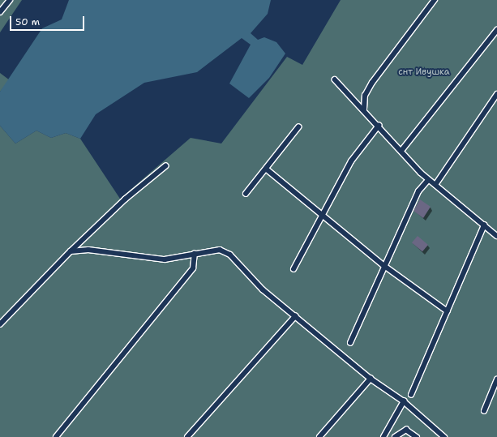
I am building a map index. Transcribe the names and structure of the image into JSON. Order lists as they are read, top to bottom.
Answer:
{
  "parks": ["снт Ивушка"],
  "scale_bar": "50 m"
}
